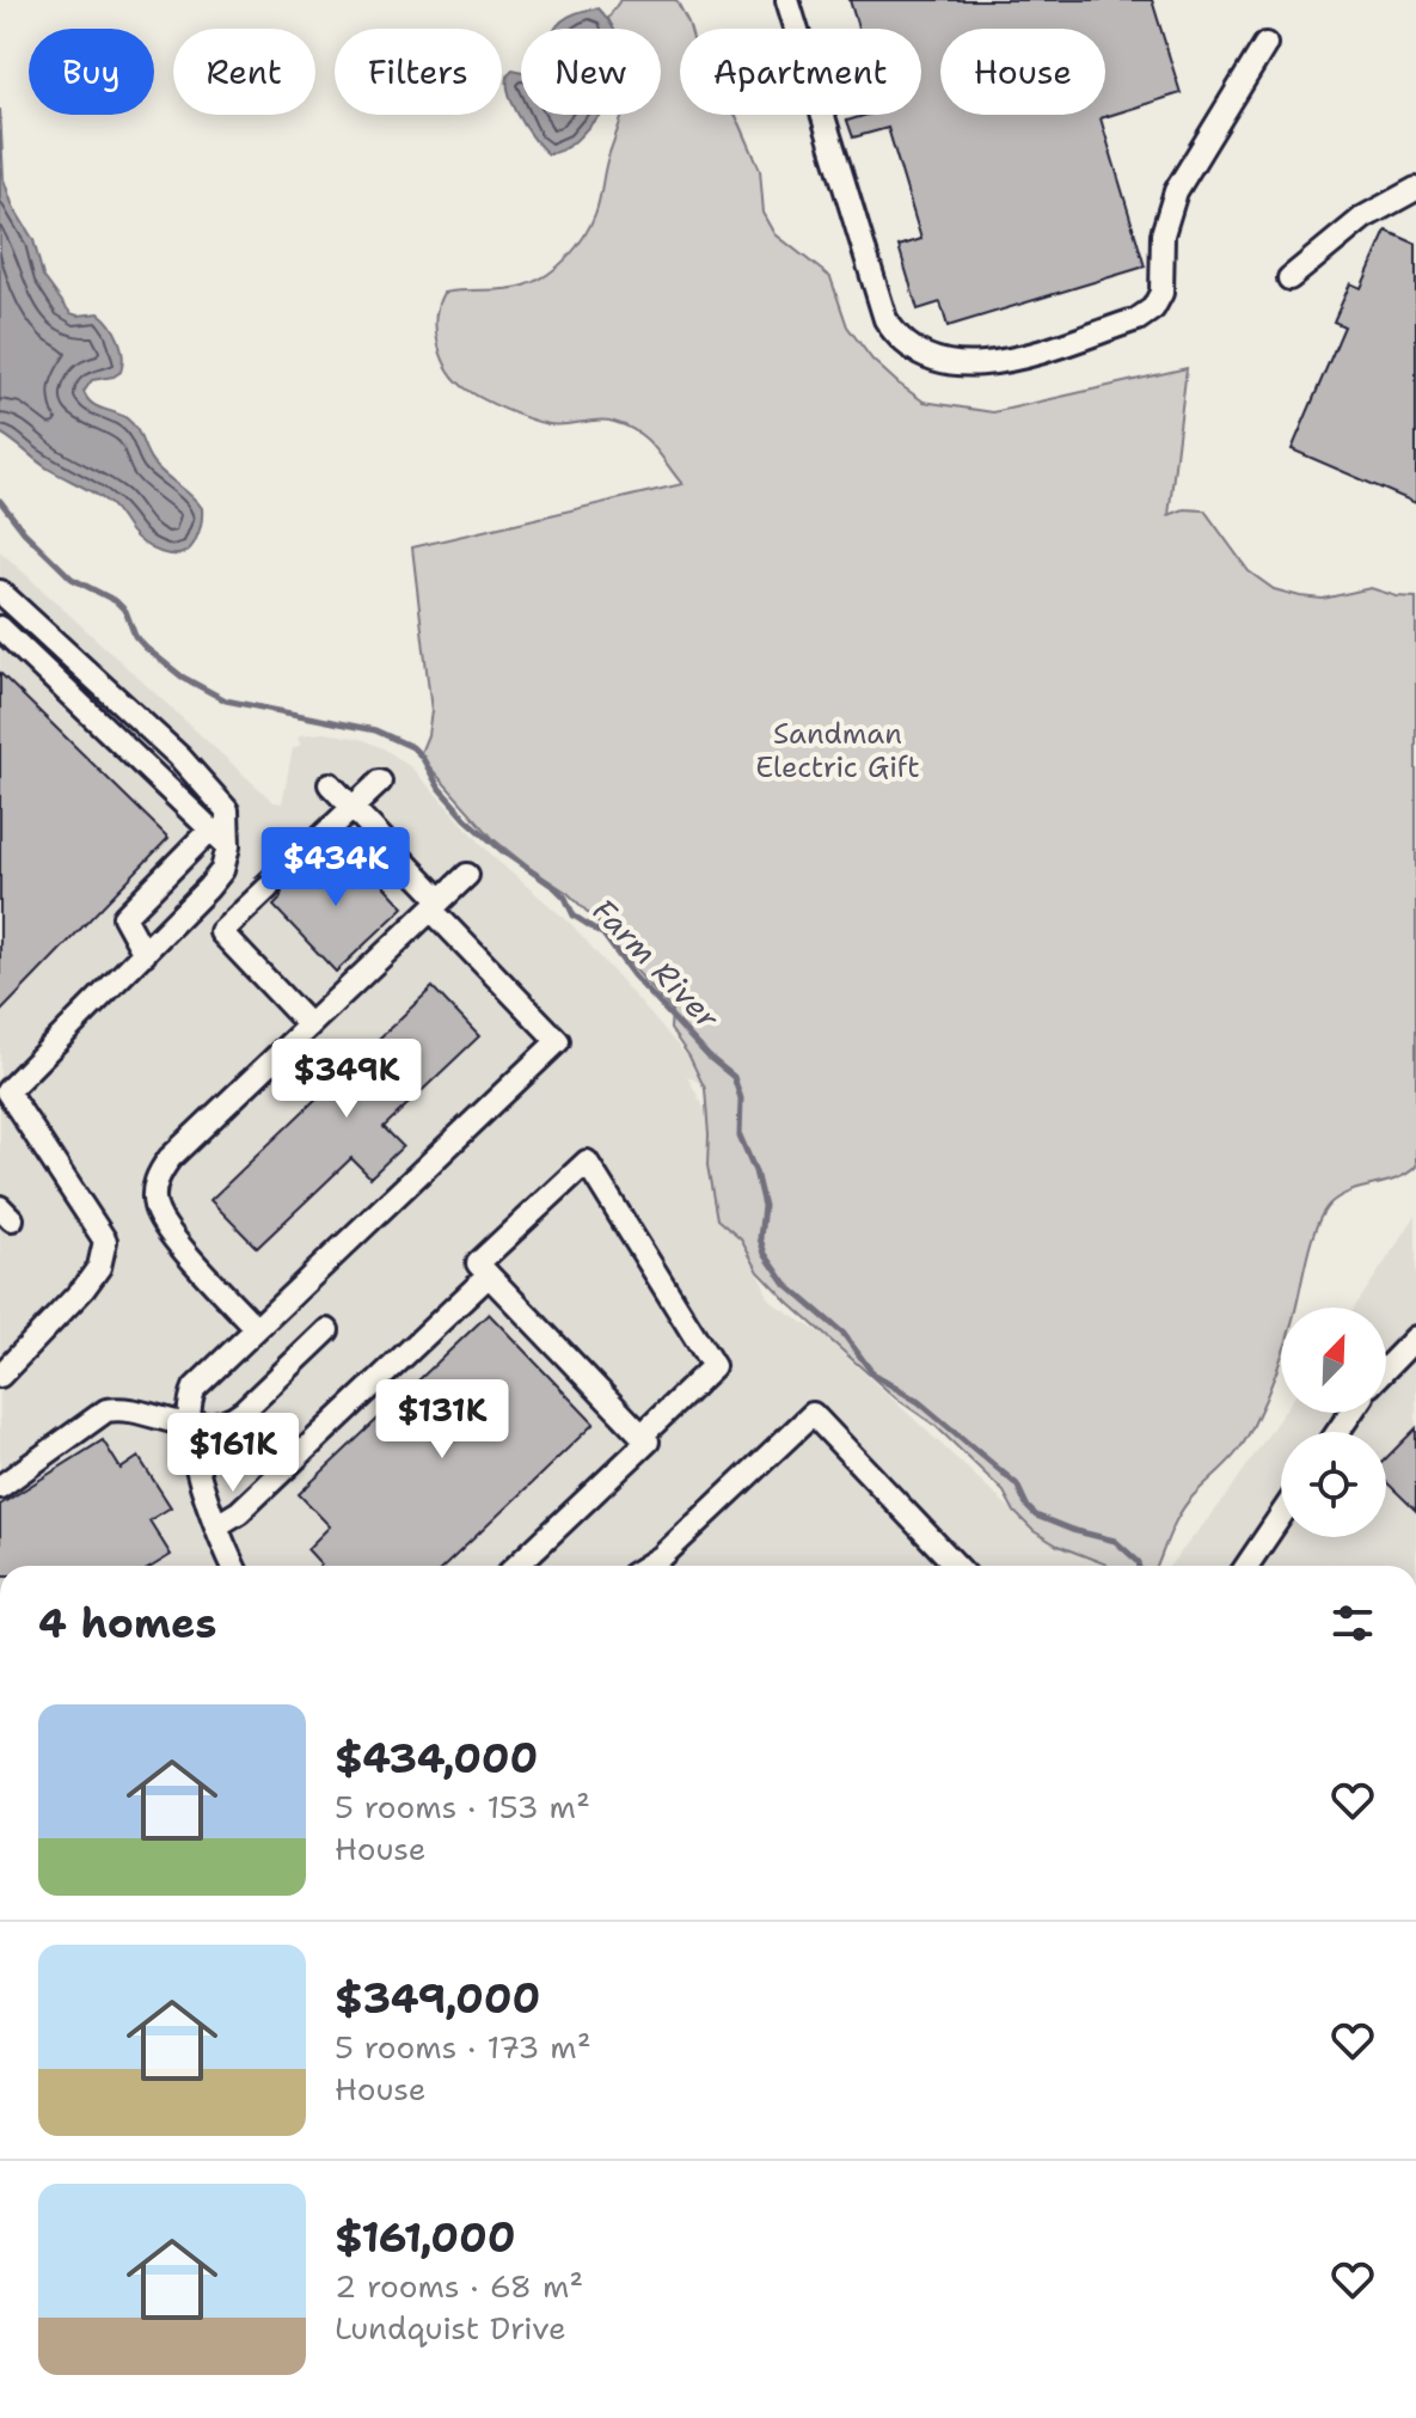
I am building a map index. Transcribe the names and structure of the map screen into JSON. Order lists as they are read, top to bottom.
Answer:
{
  "water": ["Farm River"],
  "parks": ["Sandman Electric Gift"],
  "north": "top right",
  "page": {
    "chip": [
      "Buy",
      "Rent",
      "Filters",
      "New",
      "Apartment",
      "House"
    ],
    "price": [
      "$434K",
      "$349K",
      "$131K",
      "$161K"
    ],
    "heading": "4 homes",
    "list": [
      {
        "name": "$434,000",
        "note": "5 rooms · 153 m² · House"
      },
      {
        "name": "$349,000",
        "note": "5 rooms · 173 m² · House"
      },
      {
        "name": "$161,000",
        "note": "2 rooms · 68 m² · Lundquist Drive"
      }
    ]
  }
}
